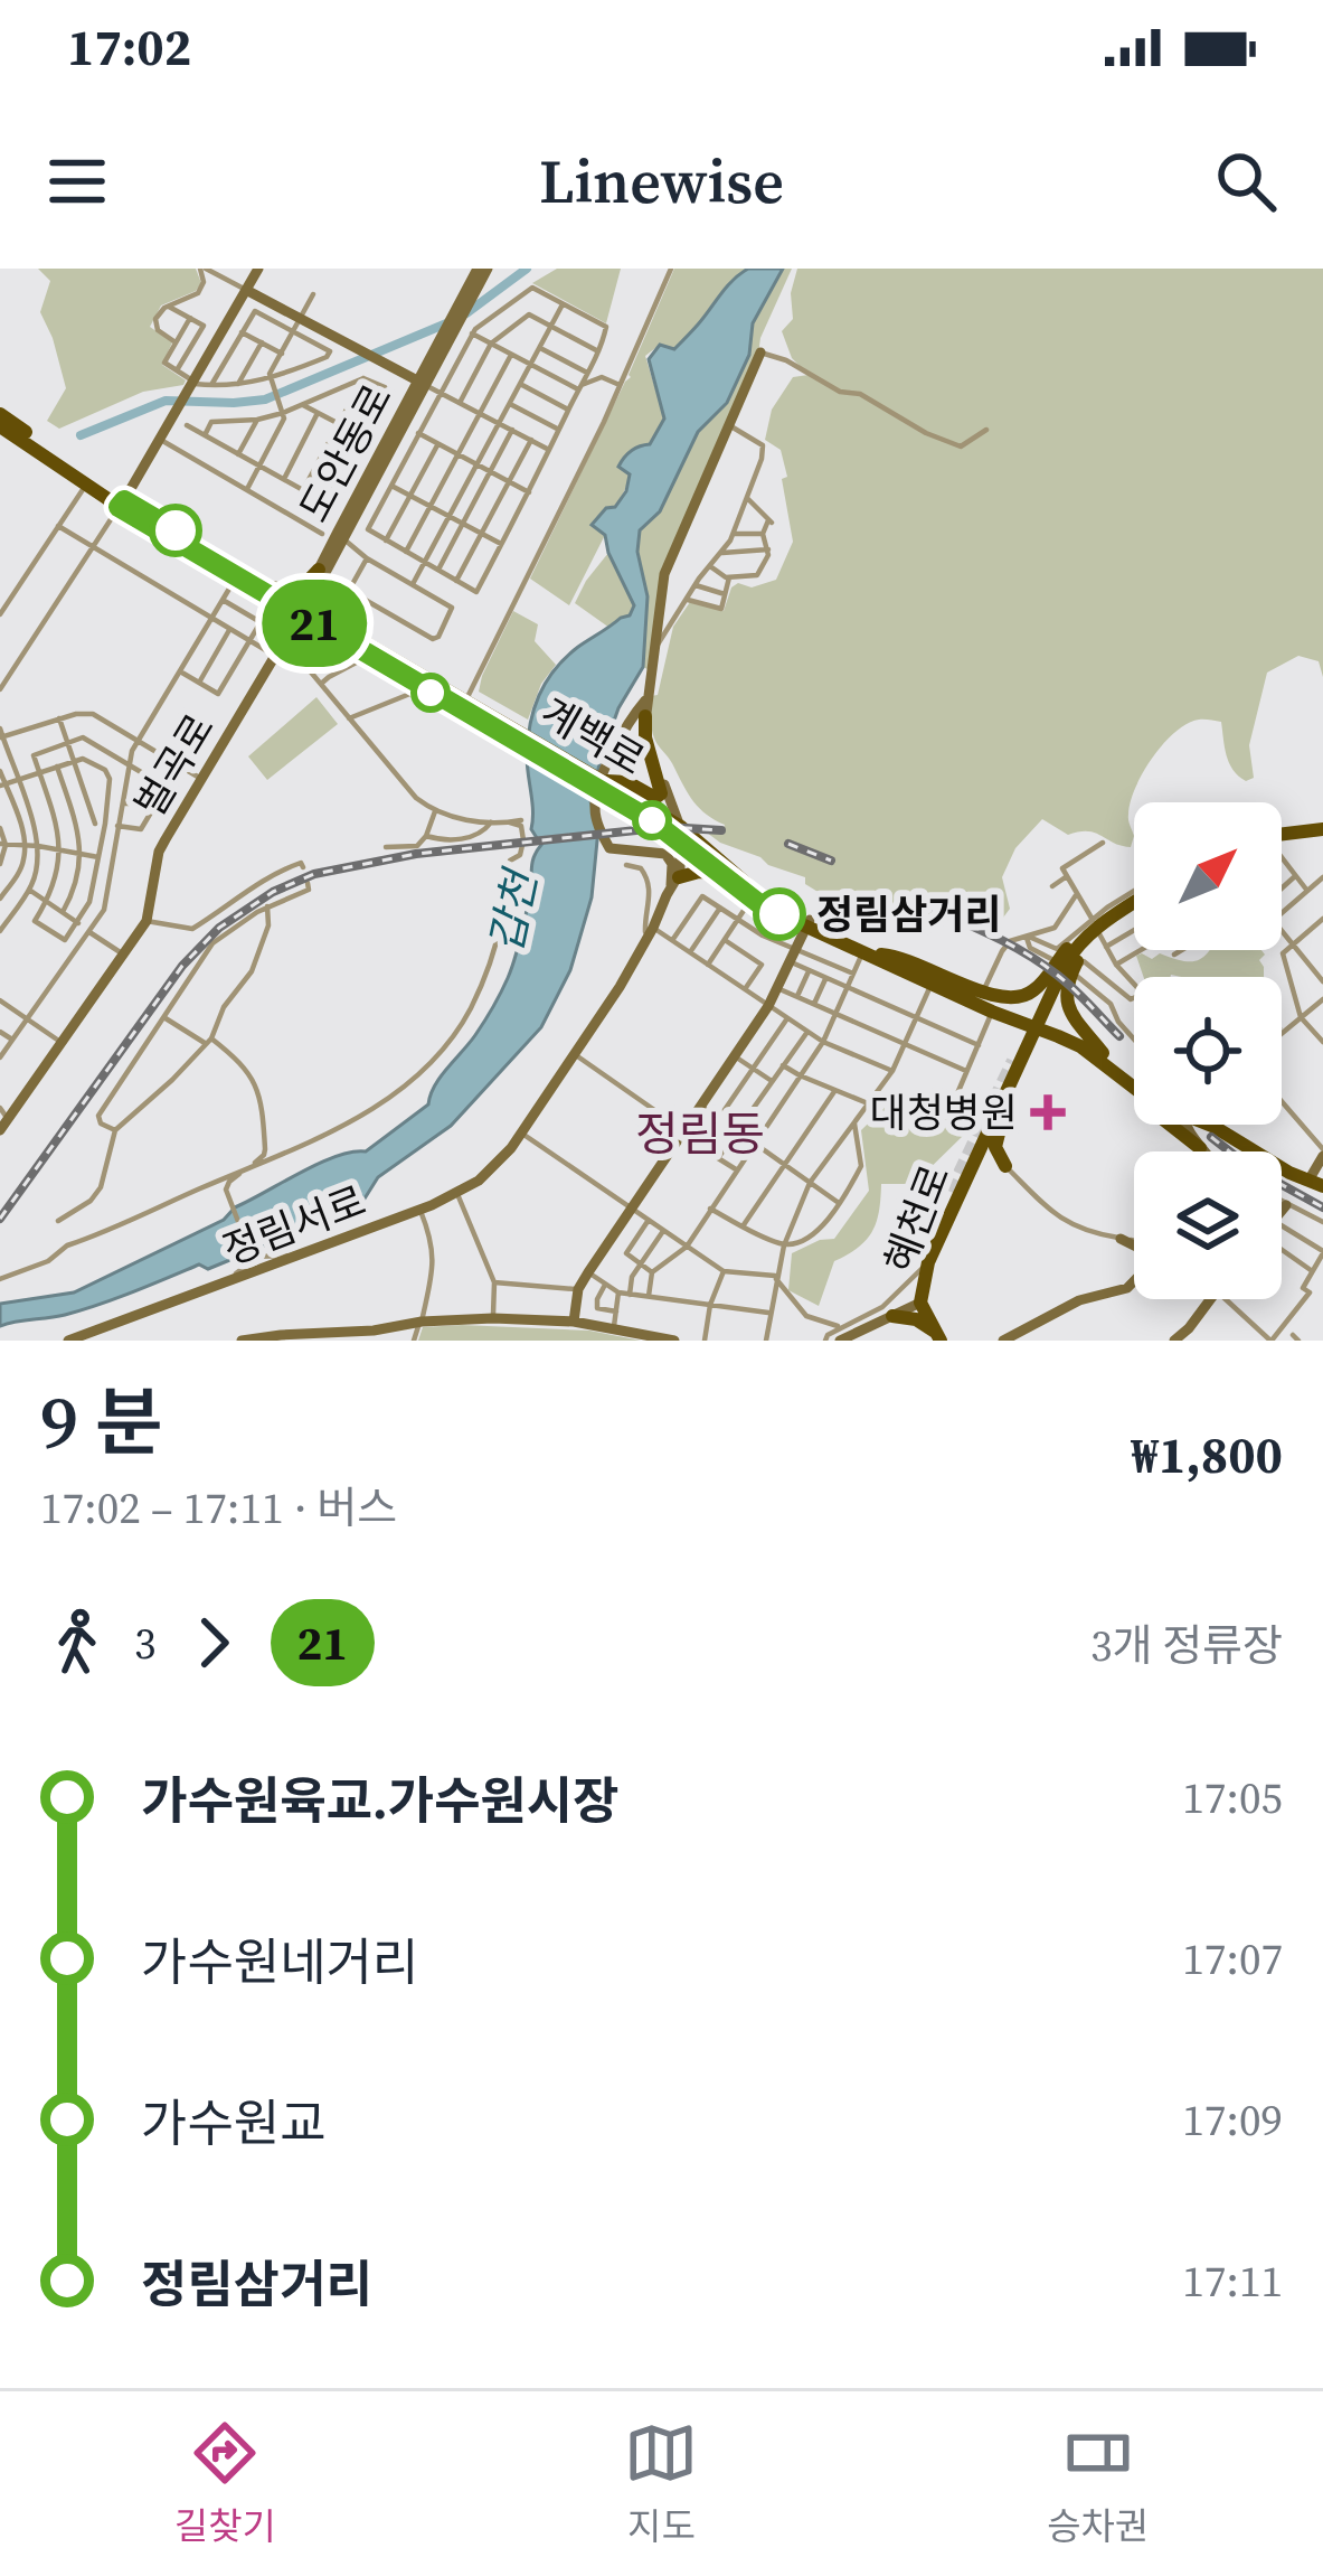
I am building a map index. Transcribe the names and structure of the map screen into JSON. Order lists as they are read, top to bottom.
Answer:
{
  "streets": {
    "main road": ["계백로", "혜천로"],
    "street": ["도안동로", "벌곡로", "정림서로"]
  },
  "crossings": [
    ["도안동로", "계백로"],
    ["도안동로", "벌곡로"],
    ["계백로", "벌곡로"]
  ],
  "districts": ["정림동"],
  "water": ["갑천"],
  "places": {
    "other": ["정림삼거리"],
    "health": ["대청병원"]
  },
  "lines": ["bus line 21"],
  "north": "top right",
  "page": {
    "status": "17:02",
    "header": "Linewise",
    "on_map": "21",
    "heading": ["9 분", "17:02 – 17:11 · 버스", "₩1,800"],
    "legs": ["3", "21", "3개 정류장"],
    "list": [
      {
        "name": "가수원육교.가수원시장",
        "value": "17:05"
      },
      {
        "name": "가수원네거리",
        "value": "17:07"
      },
      {
        "name": "가수원교",
        "value": "17:09"
      },
      {
        "name": "정림삼거리",
        "value": "17:11"
      }
    ],
    "tabs": ["길찾기", "지도", "승차권"]
  }
}
